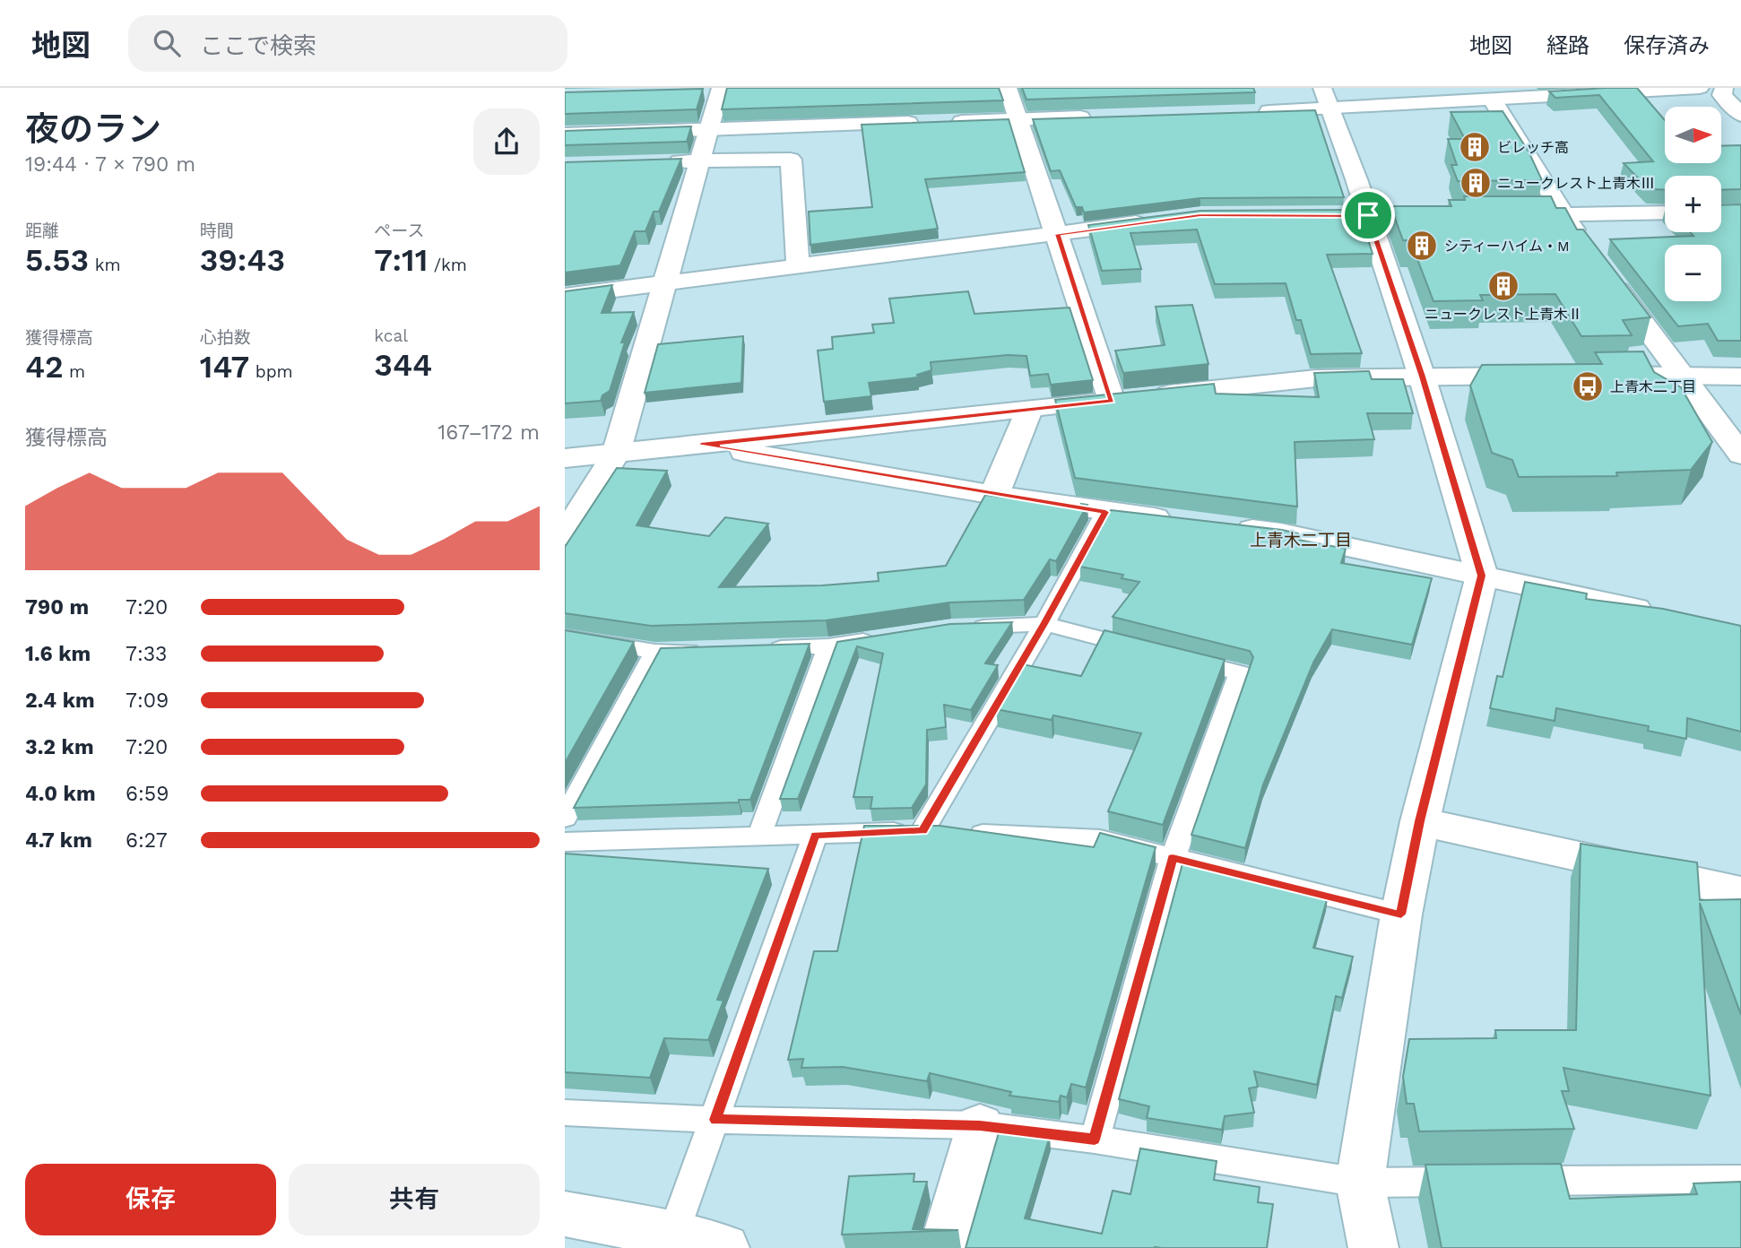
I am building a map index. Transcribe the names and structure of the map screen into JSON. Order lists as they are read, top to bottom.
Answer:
{
  "districts": ["上青木二丁目"],
  "places": {
    "building": [
      "ビレッチ高",
      "ニュークレスト上青木Ⅲ",
      "シティーハイム・M",
      "ニュークレスト上青木Ⅱ"
    ],
    "bus stop": ["上青木二丁目"]
  },
  "north": "right",
  "page": {
    "header": "地図",
    "search": "ここで検索",
    "nav": ["地図", "経路", "保存済み"],
    "heading": ["夜のラン", "19:44 · 7 × 790 m"],
    "map_buttons": ["+", "−"],
    "stats": [
      ["距離", "5.53 km"],
      ["時間", "39:43"],
      ["ペース", "7:11 /km"],
      ["獲得標高", "42 m"],
      ["心拍数", "147 bpm"],
      ["kcal", "344"]
    ],
    "chart": ["獲得標高", "167–172 m"],
    "list": [
      {
        "name": "790 m",
        "note": "7:20"
      },
      {
        "name": "1.6 km",
        "note": "7:33"
      },
      {
        "name": "2.4 km",
        "note": "7:09"
      },
      {
        "name": "3.2 km",
        "note": "7:20"
      },
      {
        "name": "4.0 km",
        "note": "6:59"
      },
      {
        "name": "4.7 km",
        "note": "6:27"
      }
    ],
    "buttons": ["保存", "共有"]
  }
}
